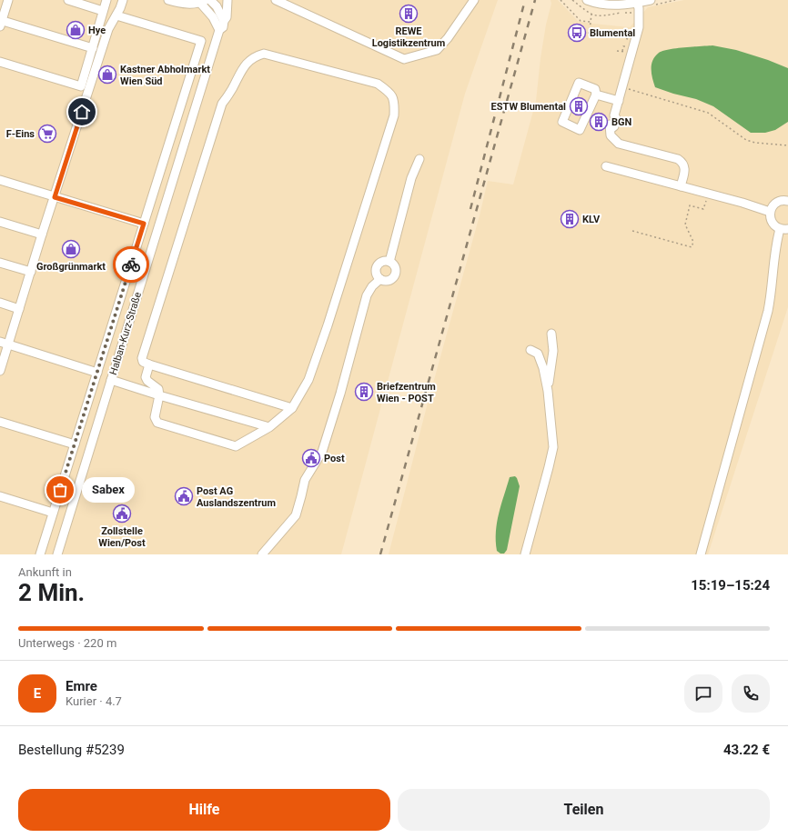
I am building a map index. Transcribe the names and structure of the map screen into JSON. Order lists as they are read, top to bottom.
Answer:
{
  "streets": {
    "street": ["Halban-Kurz-Straße"]
  },
  "places": {
    "building": [
      "REWE Logistikzentrum",
      "ESTW Blumental",
      "BGN",
      "KLV",
      "Briefzentrum Wien - POST"
    ],
    "shop": ["Hye", "Kastner Abholmarkt Wien Süd", "Großgrünmarkt"],
    "bus stop": ["Blumental"],
    "supermarket": ["F-Eins"],
    "public building": ["Post", "Post AG Auslandszentrum", "Zollstelle Wien/Post"],
    "other": ["Sabex"]
  },
  "page": {
    "bubble": "Sabex",
    "heading": ["2 Min.", "Ankunft in", "15:19–15:24"],
    "panel": [
      "Emre",
      "Kurier · 4.7",
      "Bestellung #5239",
      "43.22 €"
    ],
    "bar": "Unterwegs · 220 m",
    "round": "E",
    "buttons": ["Hilfe", "Teilen"]
  }
}
